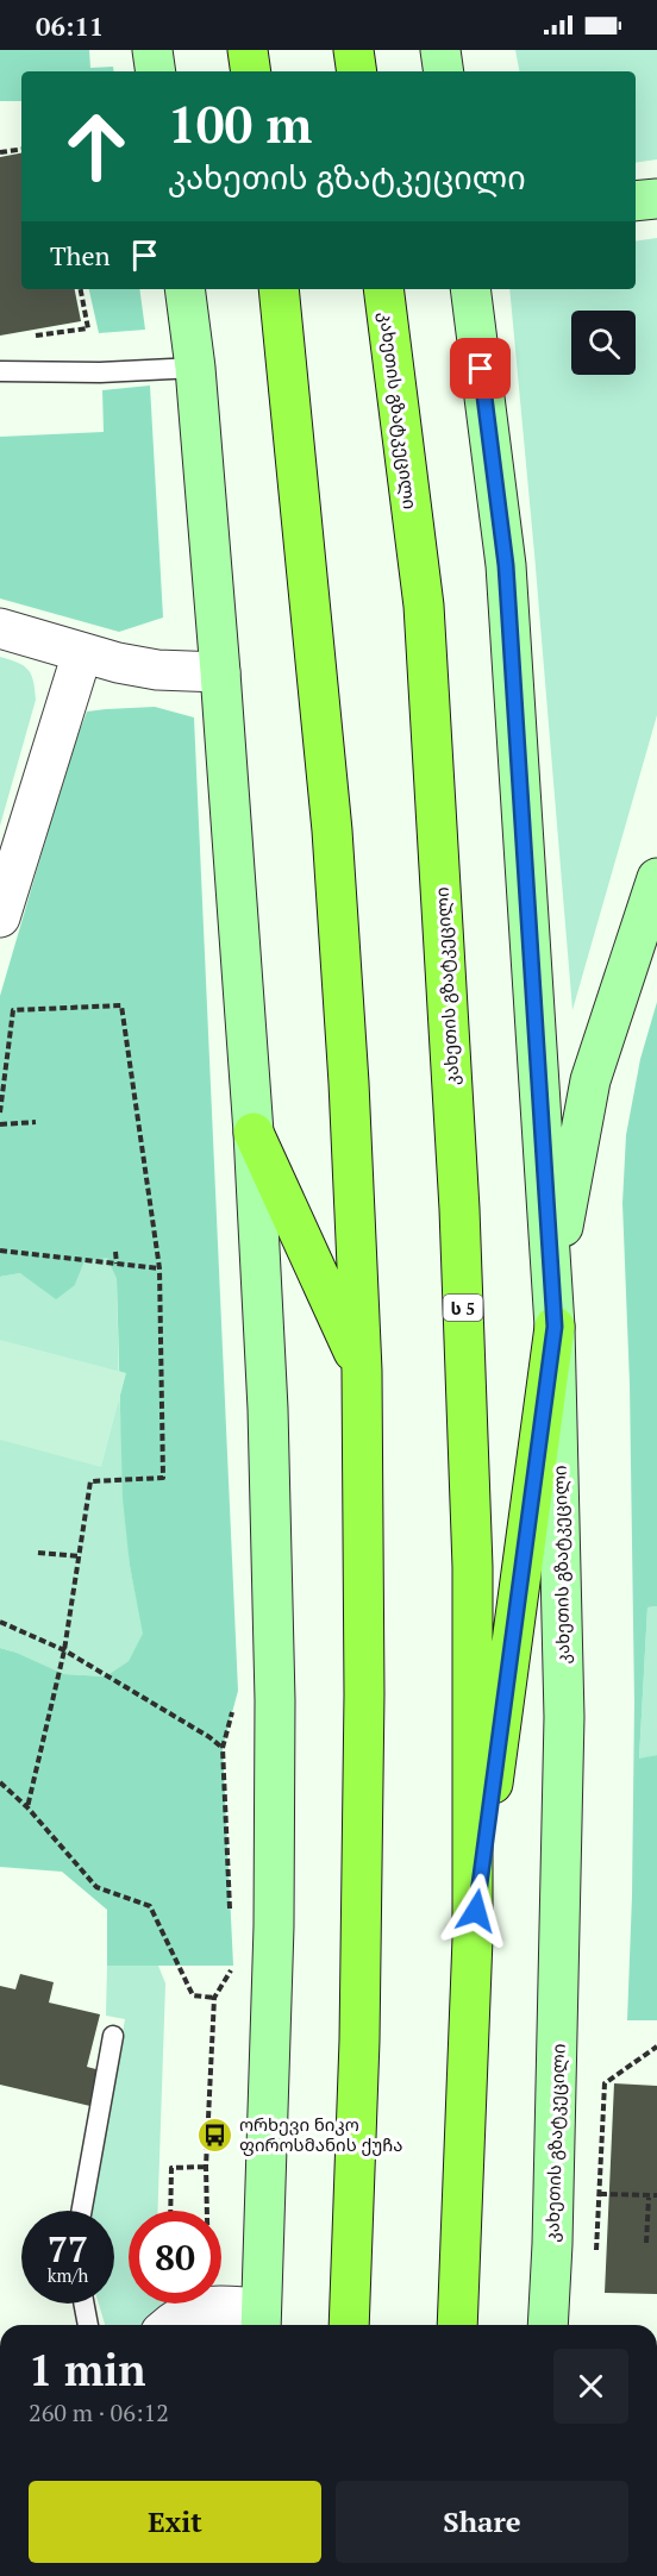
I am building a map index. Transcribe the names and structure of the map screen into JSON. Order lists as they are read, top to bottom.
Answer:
{
  "streets": {
    "highway": ["კახეთის გზატკეცილი", "ს 5"]
  },
  "places": {
    "bus stop": ["ორხევი ნიკო ფიროსმანის ქუჩა"]
  },
  "page": {
    "status": "06:11",
    "turn": ["100 m", "კახეთის გზატკეცილი"],
    "then": "Then",
    "speed": "77 km/h",
    "limit": "80",
    "heading": ["1 min", "260 m · 06:12"],
    "buttons": ["Exit", "Share"]
  }
}
